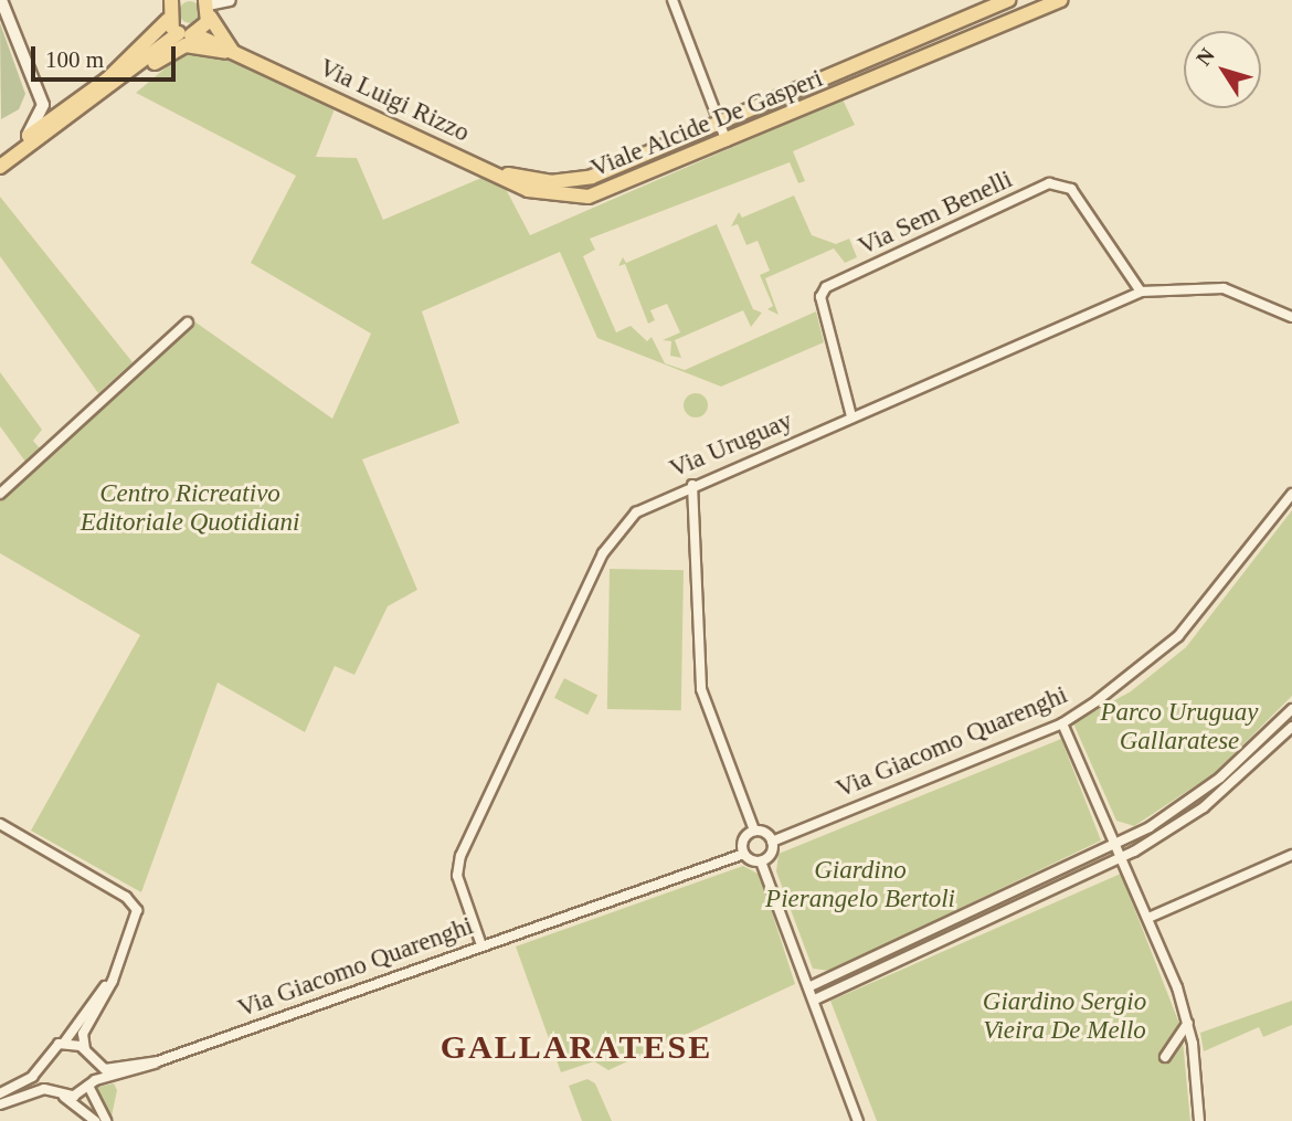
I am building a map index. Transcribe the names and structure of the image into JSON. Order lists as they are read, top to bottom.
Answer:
{
  "streets": {
    "main road": ["Via Luigi Rizzo", "Viale Alcide De Gasperi"],
    "street": ["Via Sem Benelli", "Via Uruguay", "Via Giacomo Quarenghi"]
  },
  "crossings": [
    ["Via Luigi Rizzo", "Viale Alcide De Gasperi"],
    ["Via Sem Benelli", "Via Uruguay"],
    ["Via Uruguay", "Via Giacomo Quarenghi"]
  ],
  "districts": ["GALLARATESE"],
  "parks": [
    "Centro Ricreativo Editoriale Quotidiani",
    "Parco Uruguay Gallaratese",
    "Giardino Pierangelo Bertoli",
    "Giardino Sergio Vieira De Mello"
  ],
  "scale_bar": "100 m",
  "north": "top left"
}
